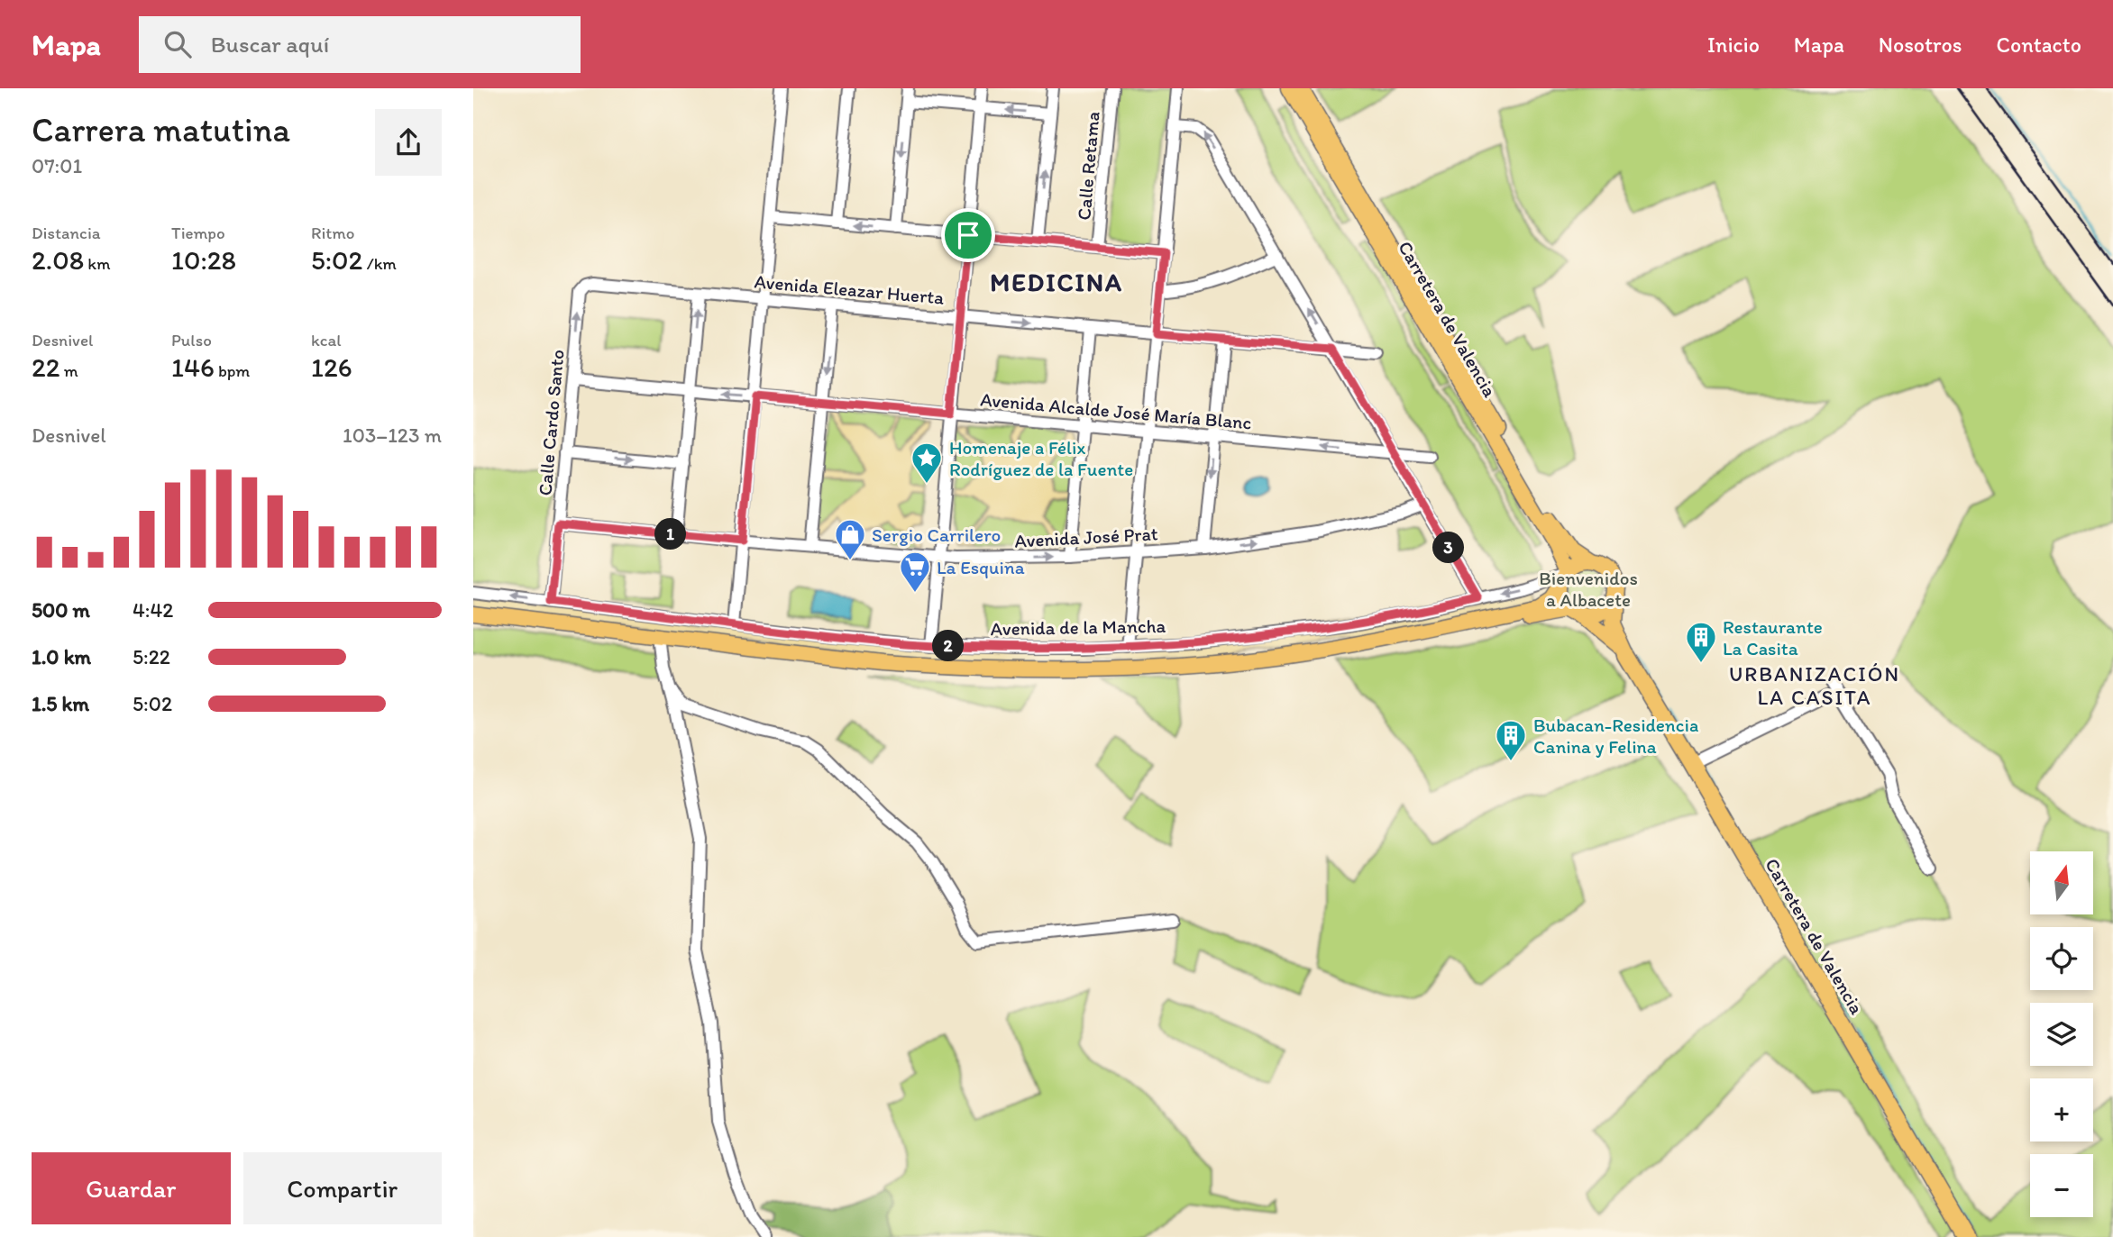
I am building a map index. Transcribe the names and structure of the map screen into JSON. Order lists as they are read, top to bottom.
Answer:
{
  "streets": {
    "highway": ["Carretera de Valencia"],
    "street": [
      "Calle Retama",
      "Avenida Eleazar Huerta",
      "Avenida Alcalde José María Blanc",
      "Calle Cardo Santo",
      "Avenida José Prat",
      "Avenida de la Mancha"
    ]
  },
  "crossings": [
    ["Avenida Eleazar Huerta", "Calle Cardo Santo"],
    ["Carretera de Valencia", "Avenida de la Mancha"],
    ["Avenida Alcalde José María Blanc", "Calle Cardo Santo"],
    ["Calle Cardo Santo", "Avenida José Prat"],
    ["Calle Cardo Santo", "Avenida de la Mancha"]
  ],
  "one_way": ["Avenida José Prat"],
  "districts": ["MEDICINA", "URBANIZACIÓN LA CASITA"],
  "parks": ["Bienvenidos a Albacete"],
  "places": {
    "place": ["Homenaje a Félix Rodríguez de la Fuente"],
    "shop": ["Sergio Carrilero"],
    "supermarket": ["La Esquina"],
    "building": ["Restaurante La Casita", "Bubacan-Residencia Canina y Felina"]
  },
  "north": "top",
  "page": {
    "header": "Mapa",
    "search": "Buscar aquí",
    "nav": [
      "Inicio",
      "Mapa",
      "Nosotros",
      "Contacto"
    ],
    "heading": ["Carrera matutina", "07:01"],
    "stats": [
      ["Distancia", "2.08 km"],
      ["Tiempo", "10:28"],
      ["Ritmo", "5:02 /km"],
      ["Desnivel", "22 m"],
      ["Pulso", "146 bpm"],
      ["kcal", "126"]
    ],
    "chart": ["Desnivel", "103–123 m"],
    "pins": ["1", "3", "2"],
    "list": [
      {
        "name": "500 m",
        "note": "4:42"
      },
      {
        "name": "1.0 km",
        "note": "5:22"
      },
      {
        "name": "1.5 km",
        "note": "5:02"
      }
    ],
    "map_buttons": ["+", "−"],
    "buttons": ["Guardar", "Compartir"]
  }
}
